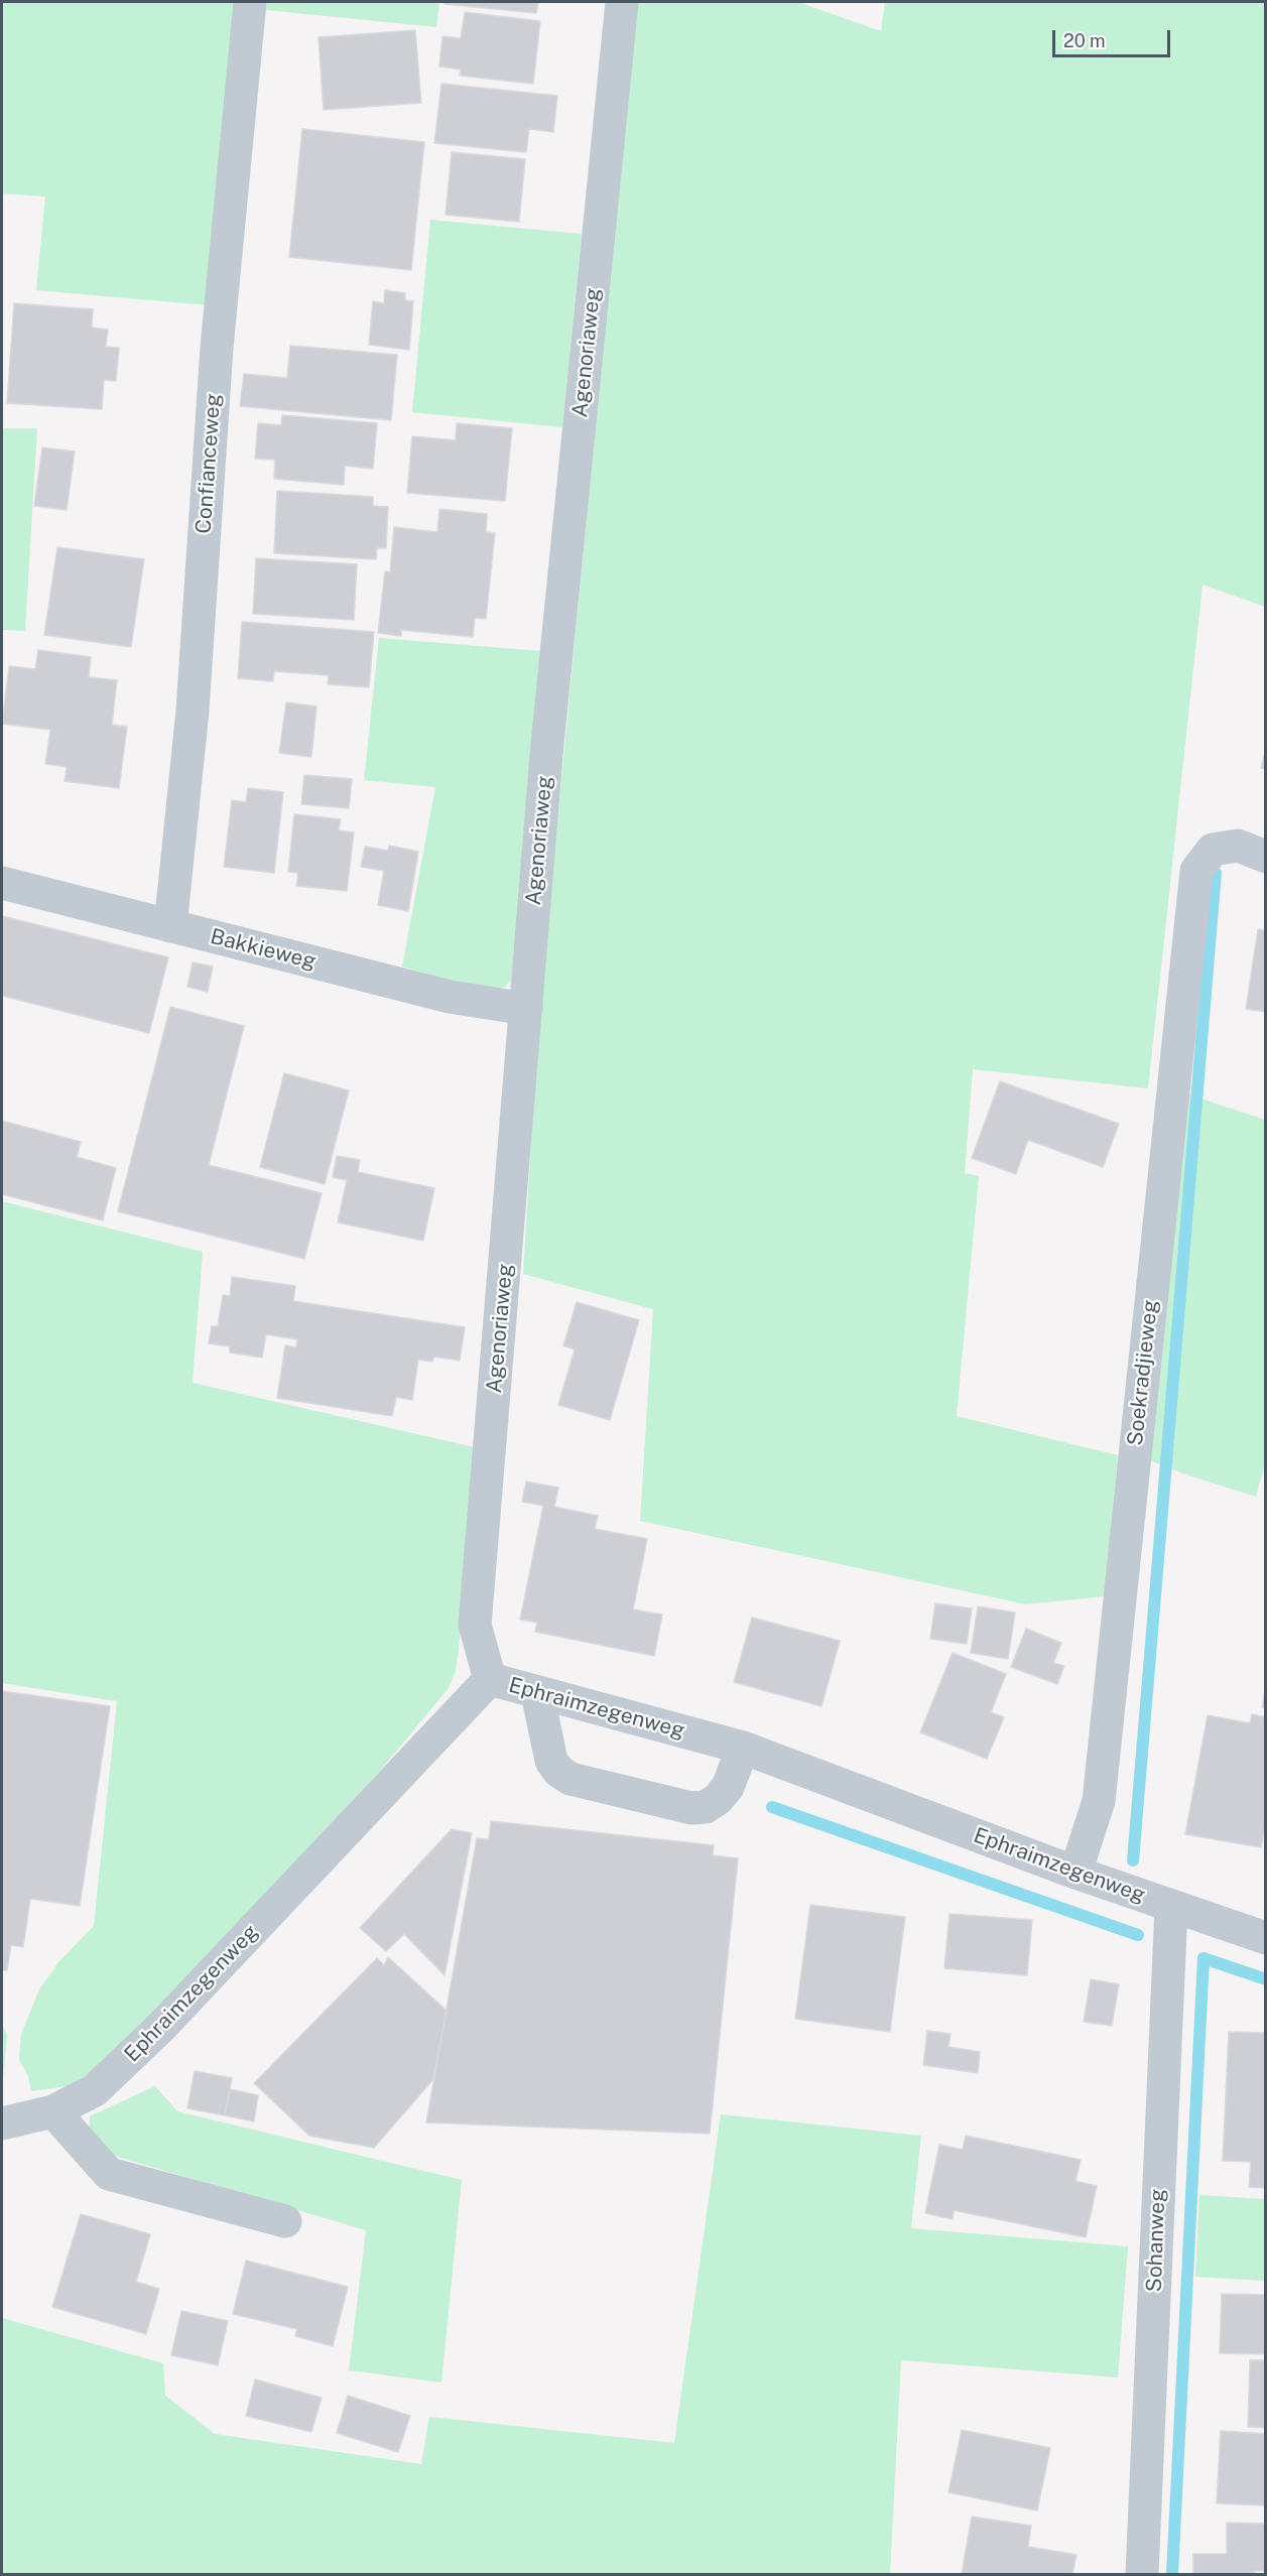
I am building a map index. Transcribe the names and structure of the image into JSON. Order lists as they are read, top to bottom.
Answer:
{
  "streets": {
    "street": [
      "Agenoriaweg",
      "Confianceweg",
      "Bakkieweg",
      "Soekradjieweg",
      "Ephraimzegenweg",
      "Sohanweg"
    ]
  },
  "crossings": [
    ["Agenoriaweg", "Bakkieweg"],
    ["Agenoriaweg", "Ephraimzegenweg"],
    ["Confianceweg", "Bakkieweg"],
    ["Soekradjieweg", "Ephraimzegenweg"],
    ["Ephraimzegenweg", "Sohanweg"]
  ],
  "scale_bar": "20 m"
}
